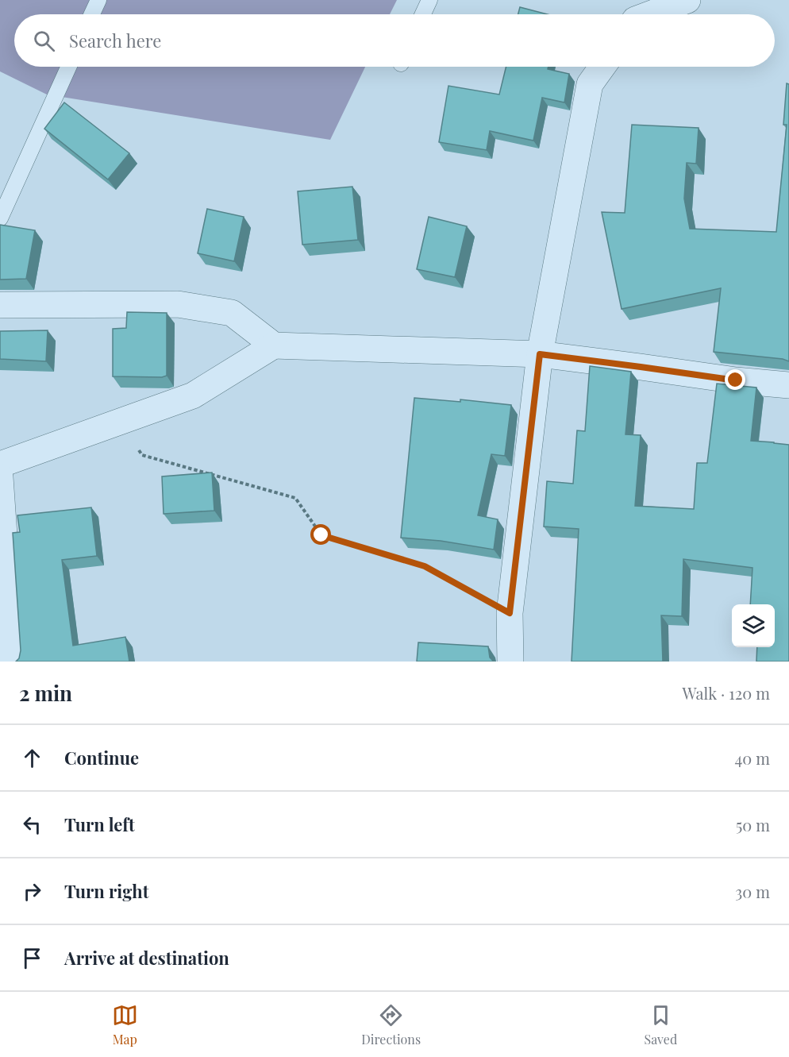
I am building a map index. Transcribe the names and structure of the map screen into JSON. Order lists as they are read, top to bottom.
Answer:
{
  "page": {
    "search": "Search here",
    "heading": ["2 min", "Walk · 120 m"],
    "list": [
      ["Continue", "40 m"],
      ["Turn left", "50 m"],
      ["Turn right", "30 m"],
      "Arrive at destination"
    ],
    "nav": ["Map", "Directions", "Saved"]
  }
}
